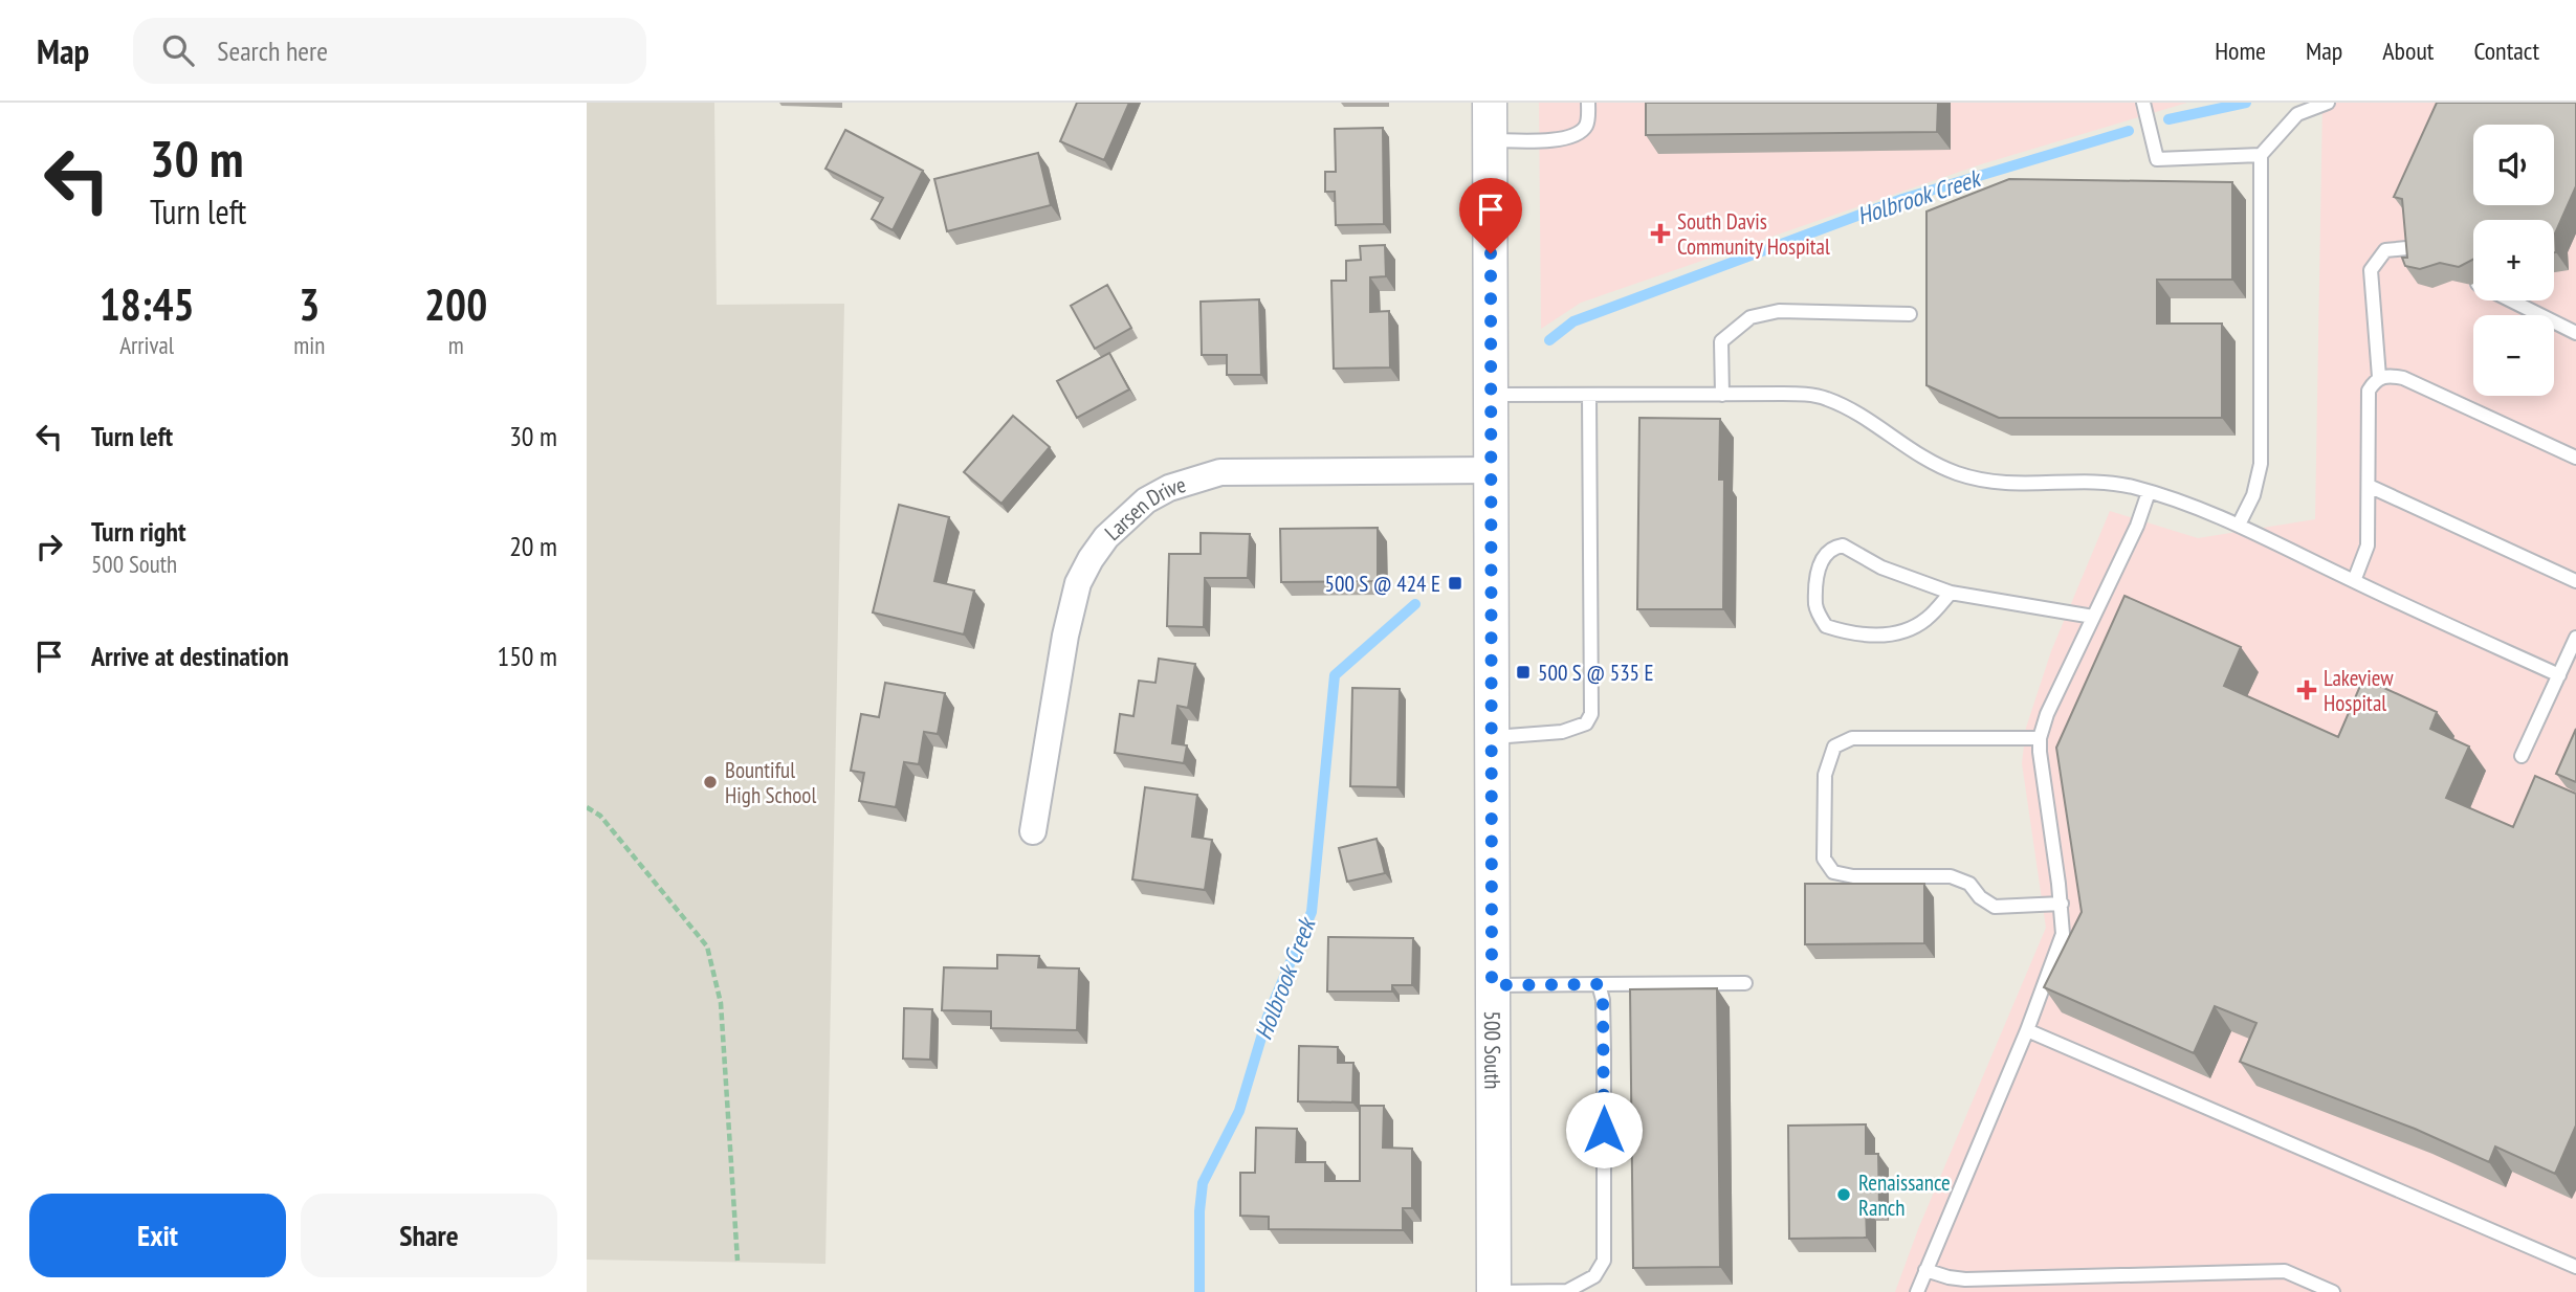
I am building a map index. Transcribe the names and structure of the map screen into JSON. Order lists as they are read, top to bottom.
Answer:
{
  "streets": {
    "street": ["Larsen Drive", "500 South"]
  },
  "crossings": [
    ["Larsen Drive", "500 South"]
  ],
  "water": ["Holbrook Creek"],
  "places": {
    "health": ["South Davis Community Hospital", "Lakeview Hospital"],
    "transit": ["500 S @ 424 E", "500 S @ 535 E"],
    "other": ["Bountiful High School", "Renaissance Ranch"]
  },
  "page": {
    "header": "Map",
    "search": "Search here",
    "nav": [
      "Home",
      "Map",
      "About",
      "Contact"
    ],
    "turn": ["30 m", "Turn left"],
    "map_buttons": ["+", "−"],
    "eta": [
      "18:45",
      "Arrival",
      "3",
      "min",
      "200",
      "m"
    ],
    "list": [
      {
        "name": "Turn left",
        "value": "30 m"
      },
      {
        "name": "Turn right",
        "note": "500 South",
        "value": "20 m"
      },
      {
        "name": "Arrive at destination",
        "value": "150 m"
      }
    ],
    "buttons": ["Exit", "Share"]
  }
}
